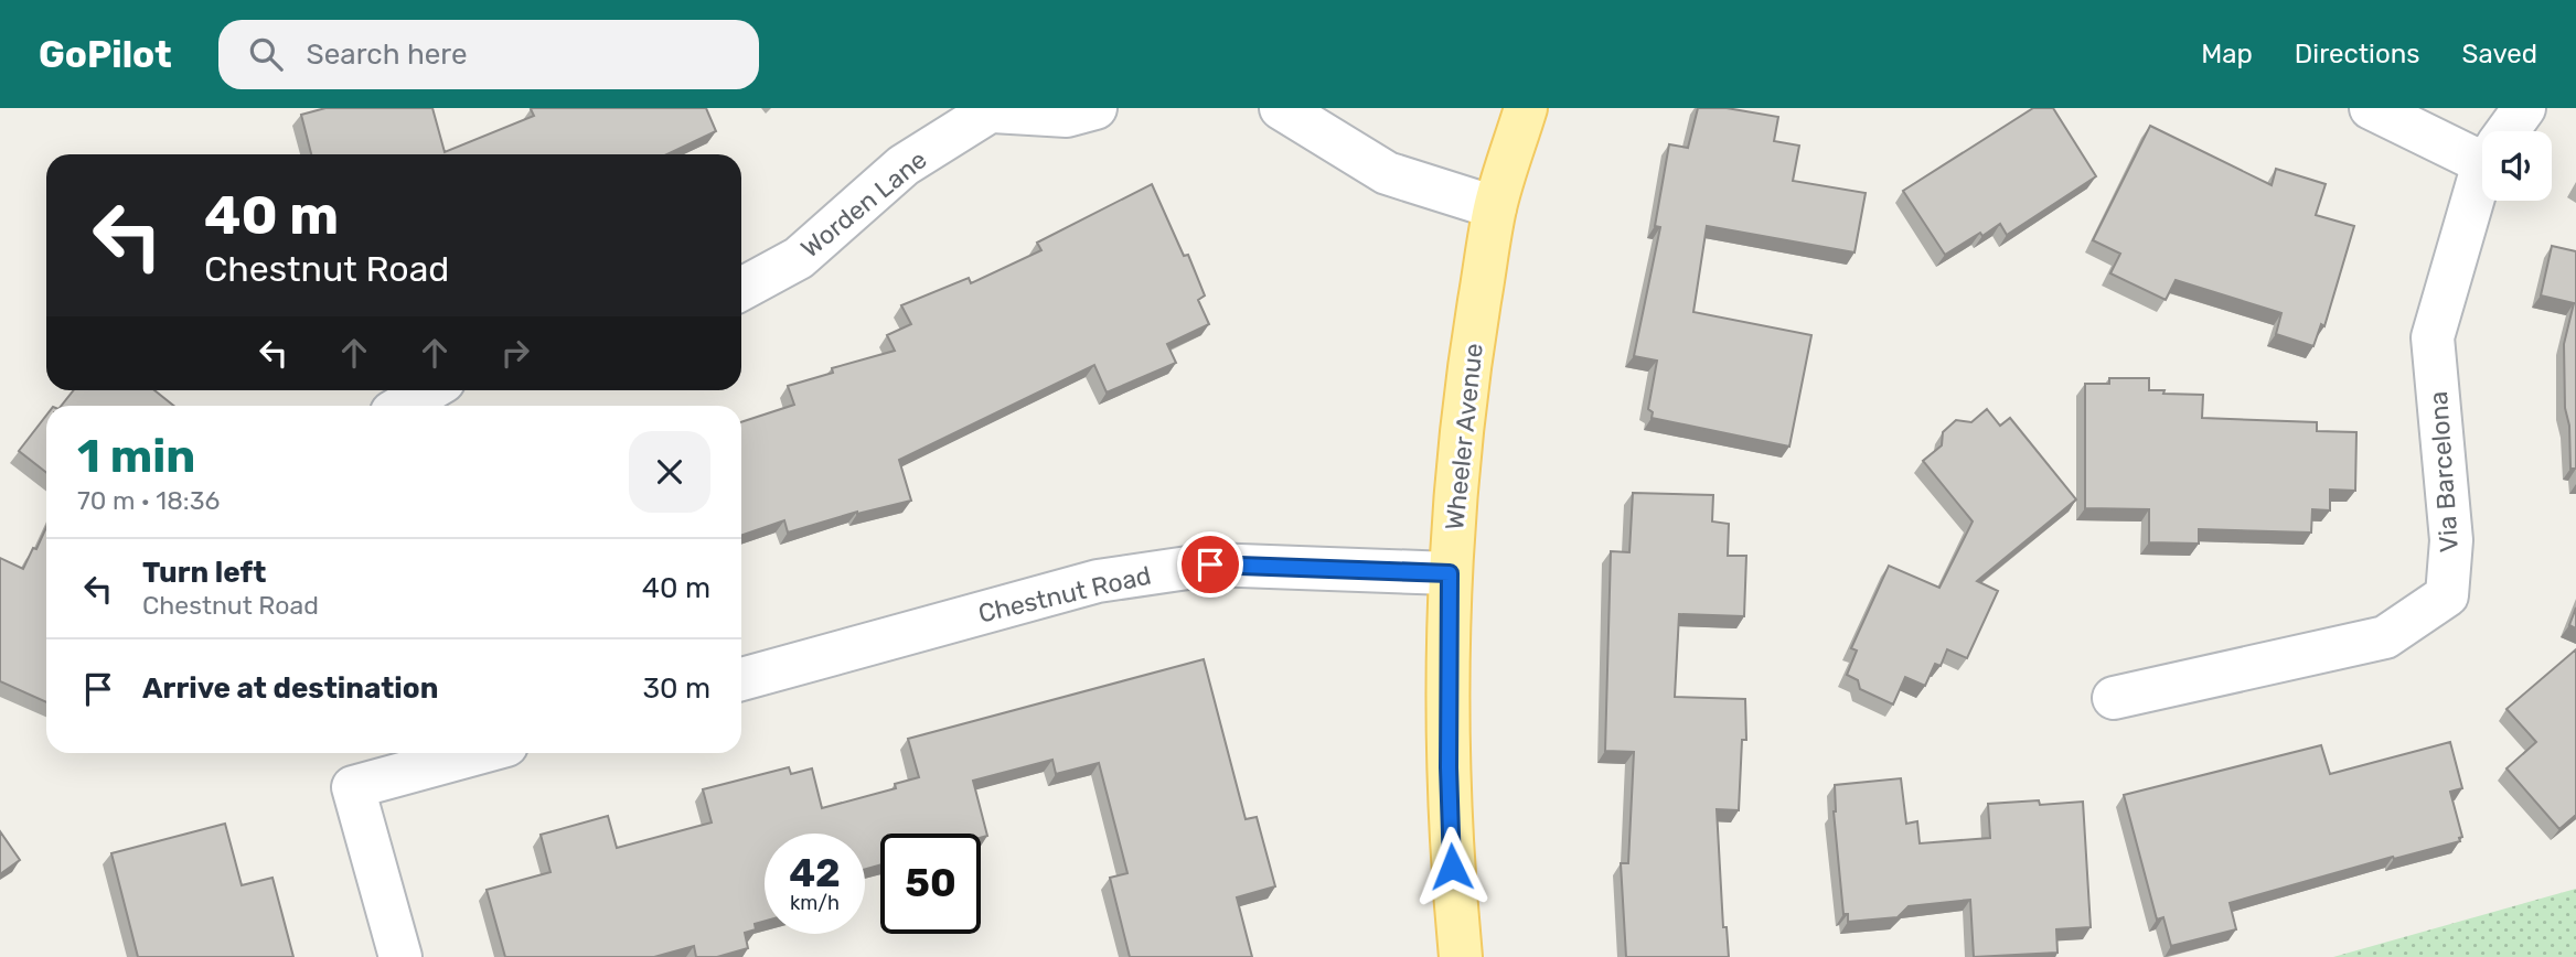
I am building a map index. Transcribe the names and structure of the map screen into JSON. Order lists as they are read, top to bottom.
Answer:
{
  "streets": {
    "main road": ["Wheeler Avenue"],
    "street": ["Worden Lane", "Via Barcelona", "Chestnut Road"]
  },
  "crossings": [
    ["Wheeler Avenue", "Chestnut Road"]
  ],
  "page": {
    "header": "GoPilot",
    "search": "Search here",
    "nav": ["Map", "Directions", "Saved"],
    "turn": ["40 m", "Chestnut Road"],
    "heading": ["1 min", "70 m · 18:36"],
    "list": [
      {
        "name": "Turn left",
        "note": "Chestnut Road",
        "value": "40 m"
      },
      {
        "name": "Arrive at destination",
        "value": "30 m"
      }
    ],
    "speed": "42 km/h",
    "limit": "50"
  }
}
